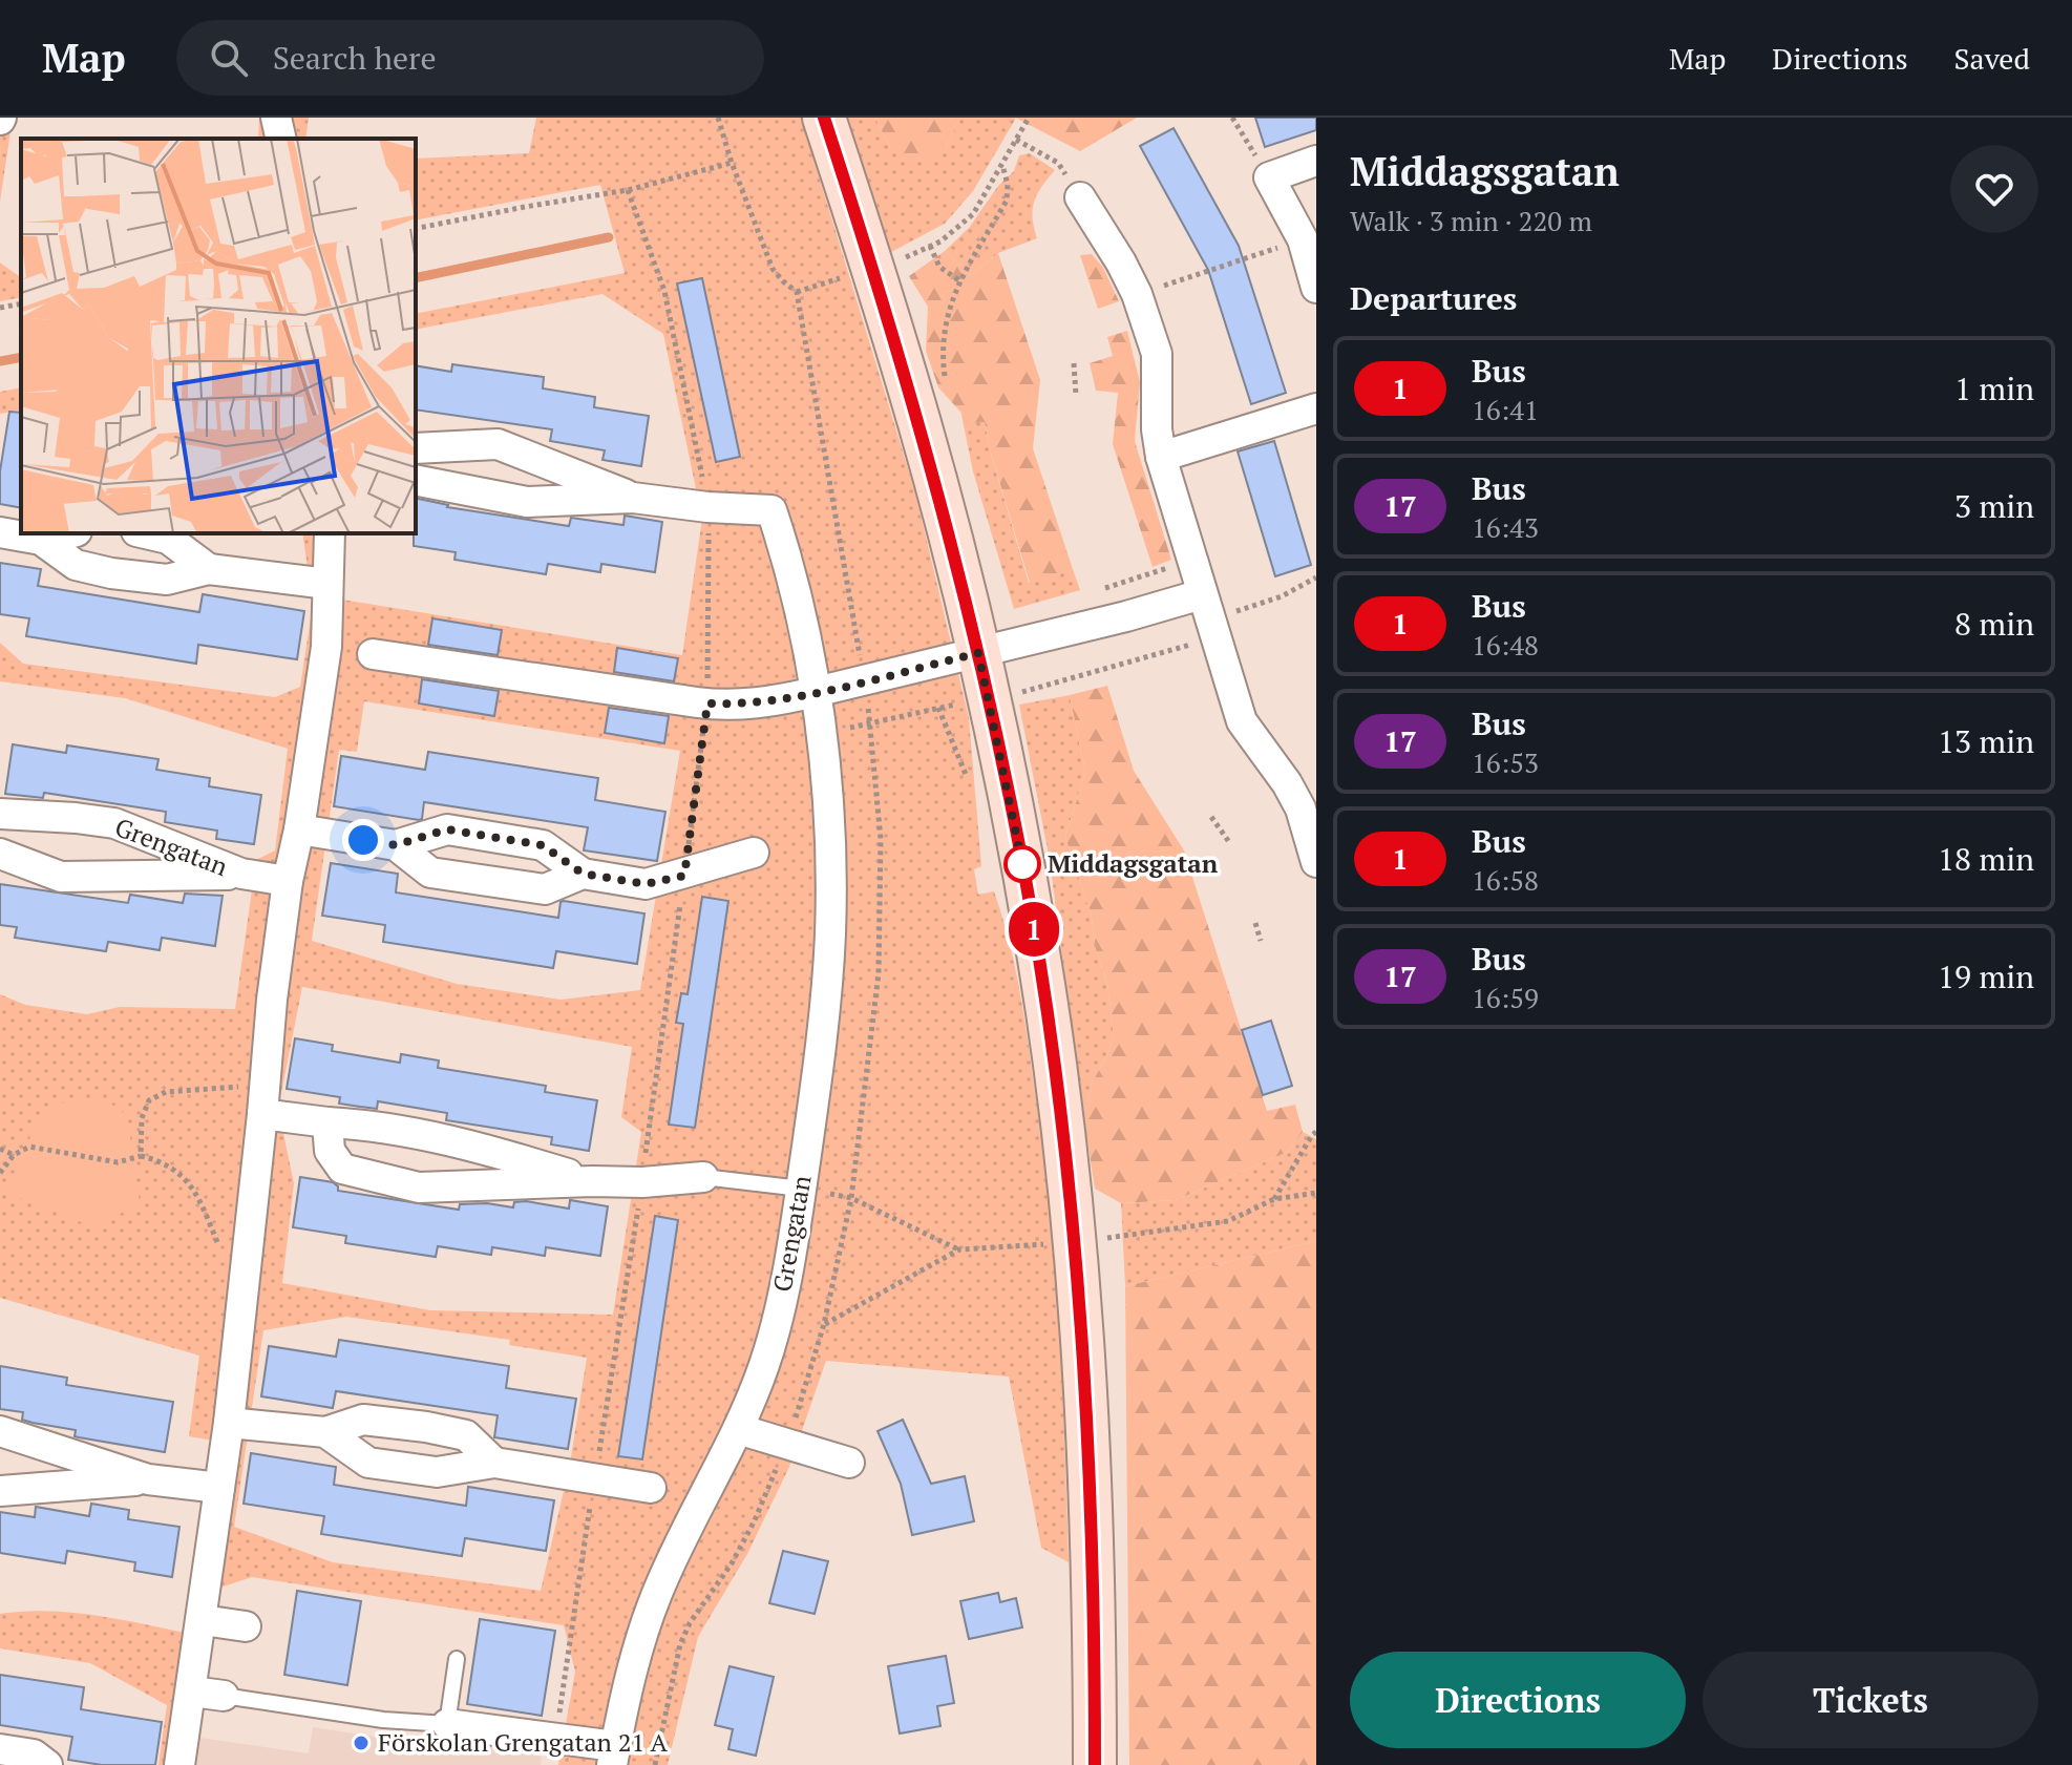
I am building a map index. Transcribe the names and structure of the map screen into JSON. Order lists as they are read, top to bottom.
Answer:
{
  "streets": {
    "street": ["Grengatan"]
  },
  "places": ["Middagsgatan", "Förskolan Grengatan 21 A"],
  "lines": ["bus line 1"],
  "page": {
    "header": "Map",
    "search": "Search here",
    "nav": ["Map", "Directions", "Saved"],
    "on_map": "1",
    "heading": [
      ["Middagsgatan", "Walk · 3 min · 220 m"],
      "Departures"
    ],
    "list": [
      {
        "mark": "1",
        "name": "Bus",
        "note": "16:41",
        "value": "1 min"
      },
      {
        "mark": "17",
        "name": "Bus",
        "note": "16:43",
        "value": "3 min"
      },
      {
        "mark": "1",
        "name": "Bus",
        "note": "16:48",
        "value": "8 min"
      },
      {
        "mark": "17",
        "name": "Bus",
        "note": "16:53",
        "value": "13 min"
      },
      {
        "mark": "1",
        "name": "Bus",
        "note": "16:58",
        "value": "18 min"
      },
      {
        "mark": "17",
        "name": "Bus",
        "note": "16:59",
        "value": "19 min"
      }
    ],
    "buttons": ["Directions", "Tickets"]
  }
}
